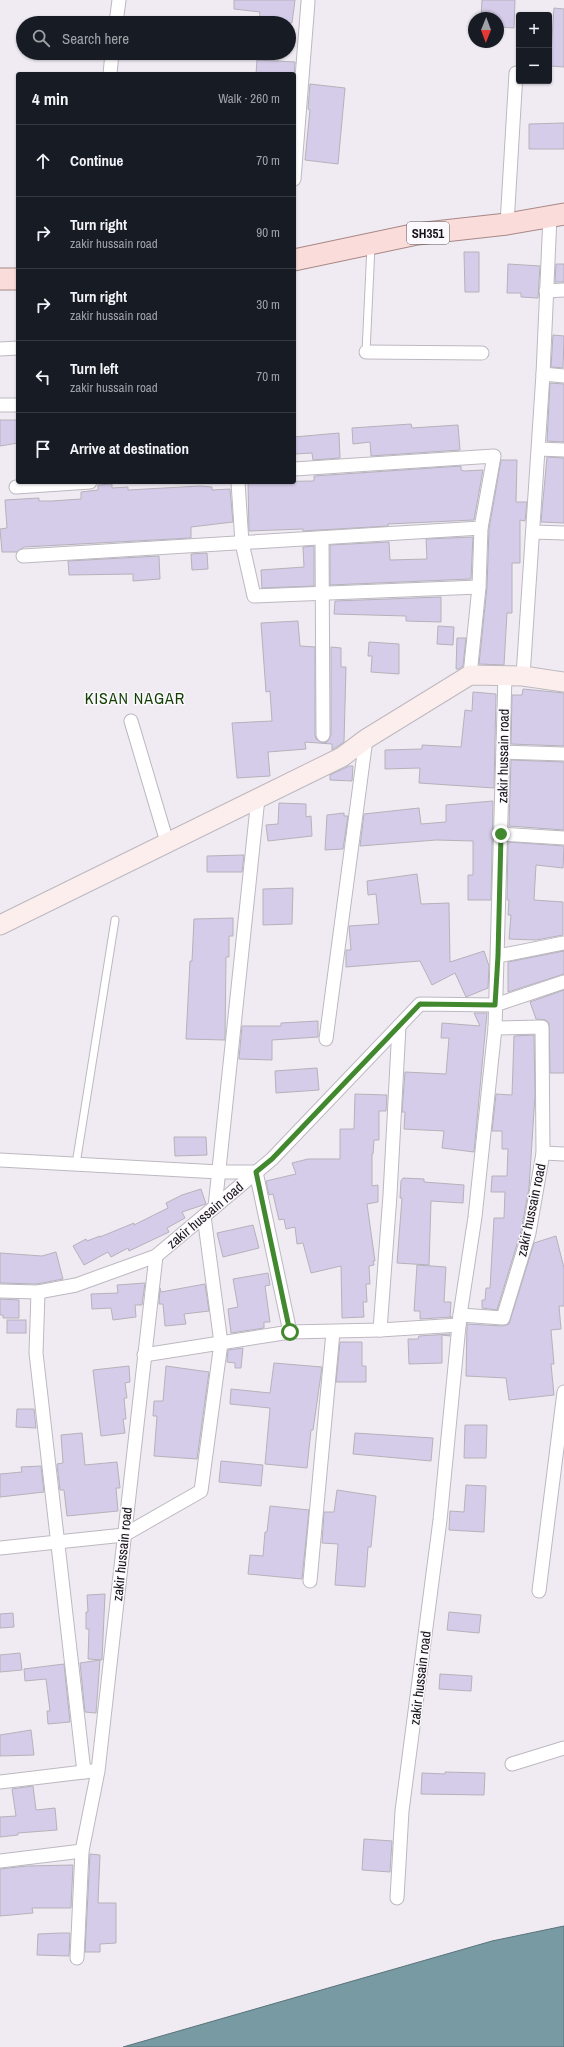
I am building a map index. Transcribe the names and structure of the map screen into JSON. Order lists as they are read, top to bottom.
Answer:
{
  "streets": {
    "main road": ["SH351"],
    "street": ["zakir hussain road"]
  },
  "crossings": [
    ["SH351", "zakir hussain road"]
  ],
  "districts": ["KISAN NAGAR"],
  "north": "bottom",
  "page": {
    "map_buttons": ["+", "−"],
    "search": "Search here",
    "heading": ["4 min", "Walk · 260 m"],
    "list": [
      ["Continue", "70 m"],
      ["Turn right", "zakir hussain road", "90 m"],
      ["Turn right", "zakir hussain road", "30 m"],
      ["Turn left", "zakir hussain road", "70 m"],
      "Arrive at destination"
    ]
  }
}
